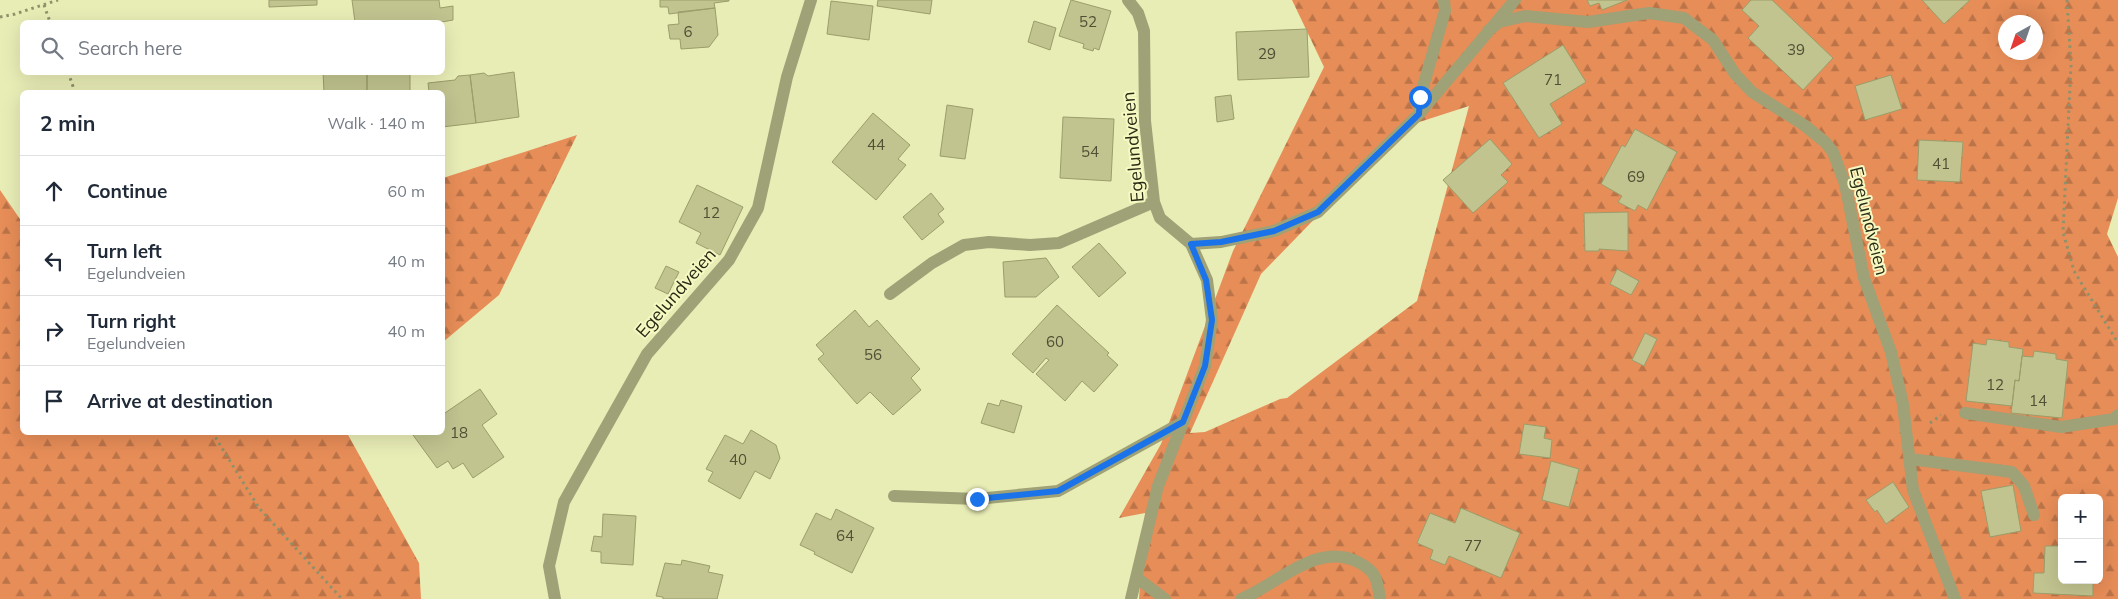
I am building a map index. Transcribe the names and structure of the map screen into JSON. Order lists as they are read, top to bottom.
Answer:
{
  "streets": {
    "street": ["Egelundveien"]
  },
  "house_numbers": [
    "52",
    "6",
    "39",
    "29",
    "71",
    "44",
    "54",
    "41",
    "69",
    "12",
    "60",
    "56",
    "12",
    "14",
    "18",
    "40",
    "64",
    "77"
  ],
  "north": "bottom left",
  "page": {
    "search": "Search here",
    "heading": ["2 min", "Walk · 140 m"],
    "list": [
      ["Continue", "60 m"],
      ["Turn left", "Egelundveien", "40 m"],
      ["Turn right", "Egelundveien", "40 m"],
      "Arrive at destination"
    ],
    "map_buttons": ["+", "−"]
  }
}
